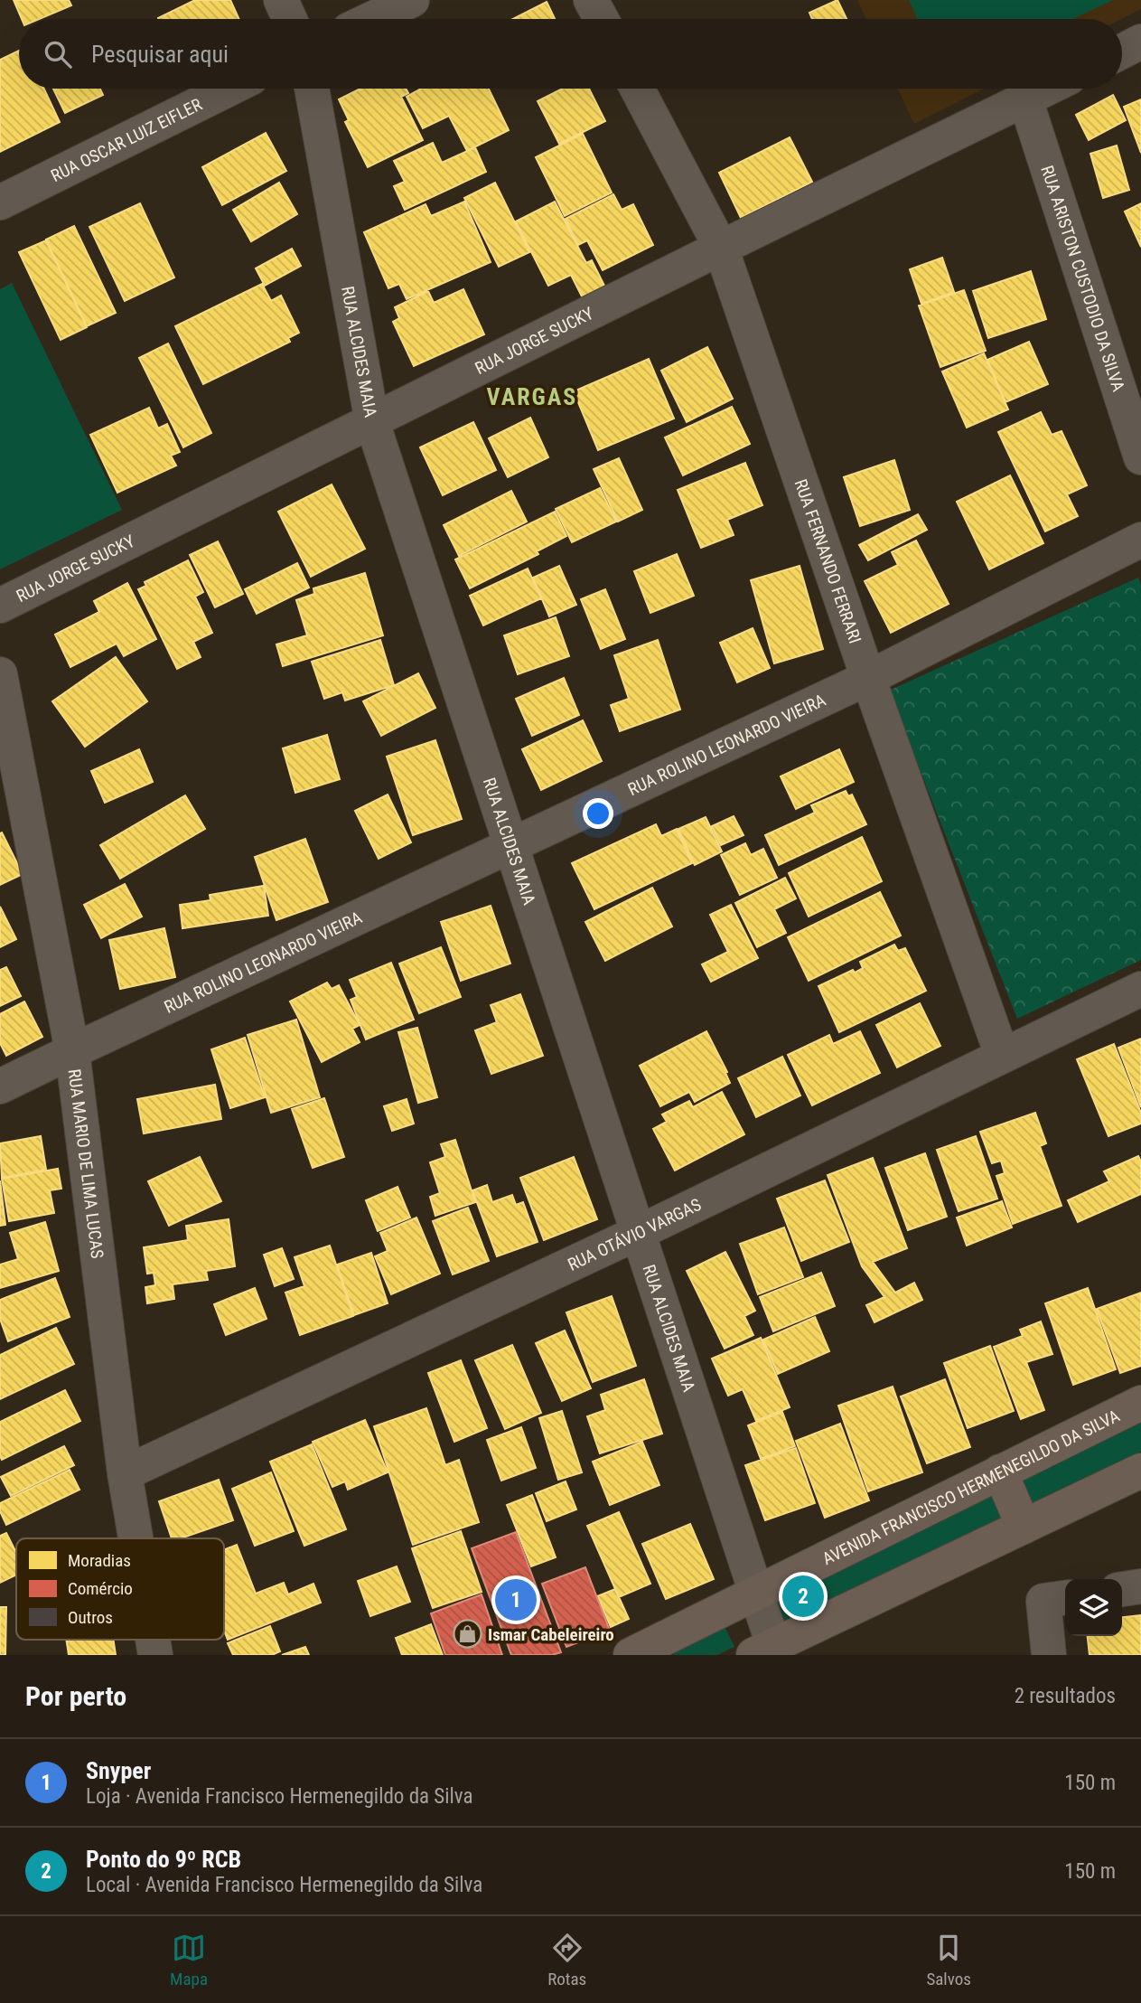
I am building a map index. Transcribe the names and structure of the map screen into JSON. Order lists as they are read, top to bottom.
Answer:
{
  "streets": {
    "main road": ["AVENIDA FRANCISCO HERMENEGILDO DA SILVA"],
    "street": [
      "RUA OSCAR LUIZ EIFLER",
      "RUA ARISTON CUSTODIO DA SILVA",
      "RUA JORGE SUCKY",
      "RUA ALCIDES MAIA",
      "RUA FERNANDO FERRARI",
      "RUA ROLINO LEONARDO VIEIRA",
      "RUA MARIO DE LIMA LUCAS",
      "RUA OTÁVIO VARGAS"
    ]
  },
  "crossings": [
    ["RUA ARISTON CUSTODIO DA SILVA", "RUA JORGE SUCKY"],
    ["RUA JORGE SUCKY", "RUA ALCIDES MAIA"],
    ["RUA JORGE SUCKY", "RUA FERNANDO FERRARI"],
    ["RUA ALCIDES MAIA", "RUA ROLINO LEONARDO VIEIRA"],
    ["RUA ALCIDES MAIA", "RUA OTÁVIO VARGAS"],
    ["RUA ALCIDES MAIA", "AVENIDA FRANCISCO HERMENEGILDO DA SILVA"],
    ["RUA FERNANDO FERRARI", "RUA ROLINO LEONARDO VIEIRA"],
    ["RUA FERNANDO FERRARI", "RUA OTÁVIO VARGAS"],
    ["RUA ROLINO LEONARDO VIEIRA", "RUA MARIO DE LIMA LUCAS"],
    ["RUA MARIO DE LIMA LUCAS", "RUA OTÁVIO VARGAS"]
  ],
  "districts": ["VARGAS"],
  "places": {
    "shop": ["Ismar Cabeleireiro"]
  },
  "legend": ["Moradias", "Comércio", "Outros"],
  "page": {
    "search": "Pesquisar aqui",
    "pins": ["2", "1"],
    "heading": ["Por perto", "2 resultados"],
    "list": [
      {
        "mark": "1",
        "name": "Snyper",
        "note": "Loja · Avenida Francisco Hermenegildo da Silva",
        "value": "150 m"
      },
      {
        "mark": "2",
        "name": "Ponto do 9º RCB",
        "note": "Local · Avenida Francisco Hermenegildo da Silva",
        "value": "150 m"
      }
    ],
    "nav": ["Mapa", "Rotas", "Salvos"]
  }
}
